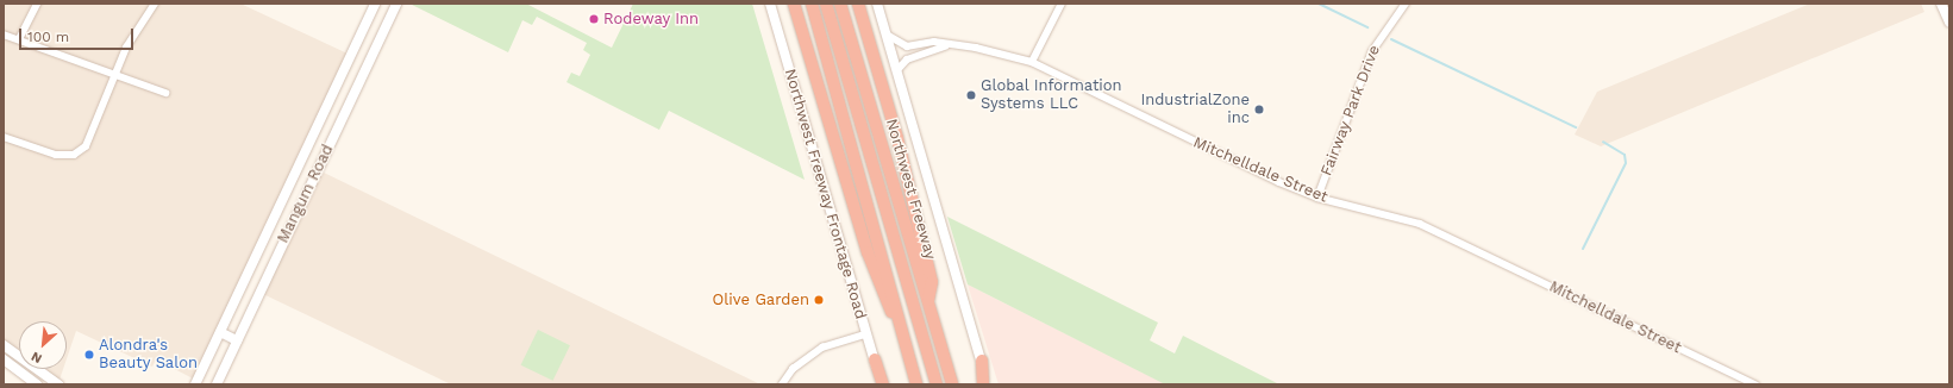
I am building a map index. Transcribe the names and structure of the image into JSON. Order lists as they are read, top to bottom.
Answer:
{
  "streets": {
    "highway": ["Northwest Freeway"],
    "main road": ["Mangum Road", "Northwest Freeway Frontage Road"],
    "street": ["Fairway Park Drive", "Mitchelldale Street"]
  },
  "crossings": [
    ["Fairway Park Drive", "Mitchelldale Street"]
  ],
  "places": [
    "Rodeway Inn",
    "Global Information Systems LLC",
    "IndustrialZone inc",
    "Olive Garden",
    "Alondra's Beauty Salon"
  ],
  "scale_bar": "100 m",
  "north": "bottom left"
}
